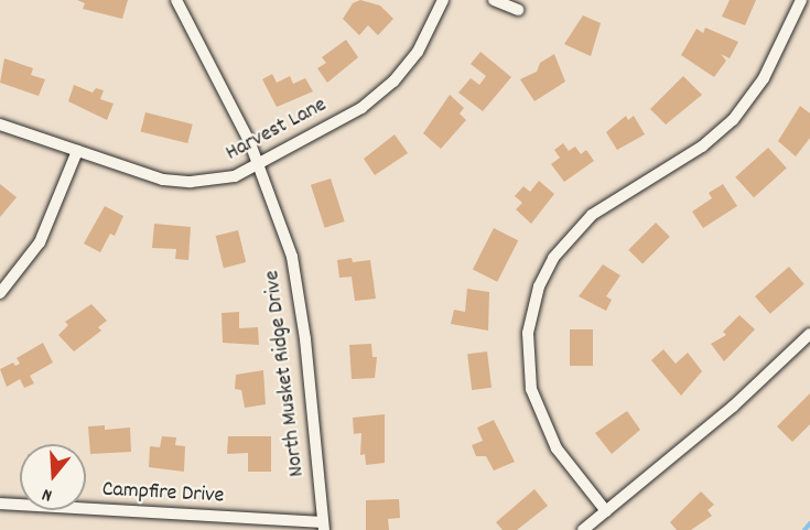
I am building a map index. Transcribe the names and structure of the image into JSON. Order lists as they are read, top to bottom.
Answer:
{
  "streets": {
    "street": ["Harvest Lane", "North Musket Ridge Drive", "Campfire Drive"]
  },
  "crossings": [
    ["Harvest Lane", "North Musket Ridge Drive"],
    ["North Musket Ridge Drive", "Campfire Drive"]
  ],
  "north": "bottom"
}
